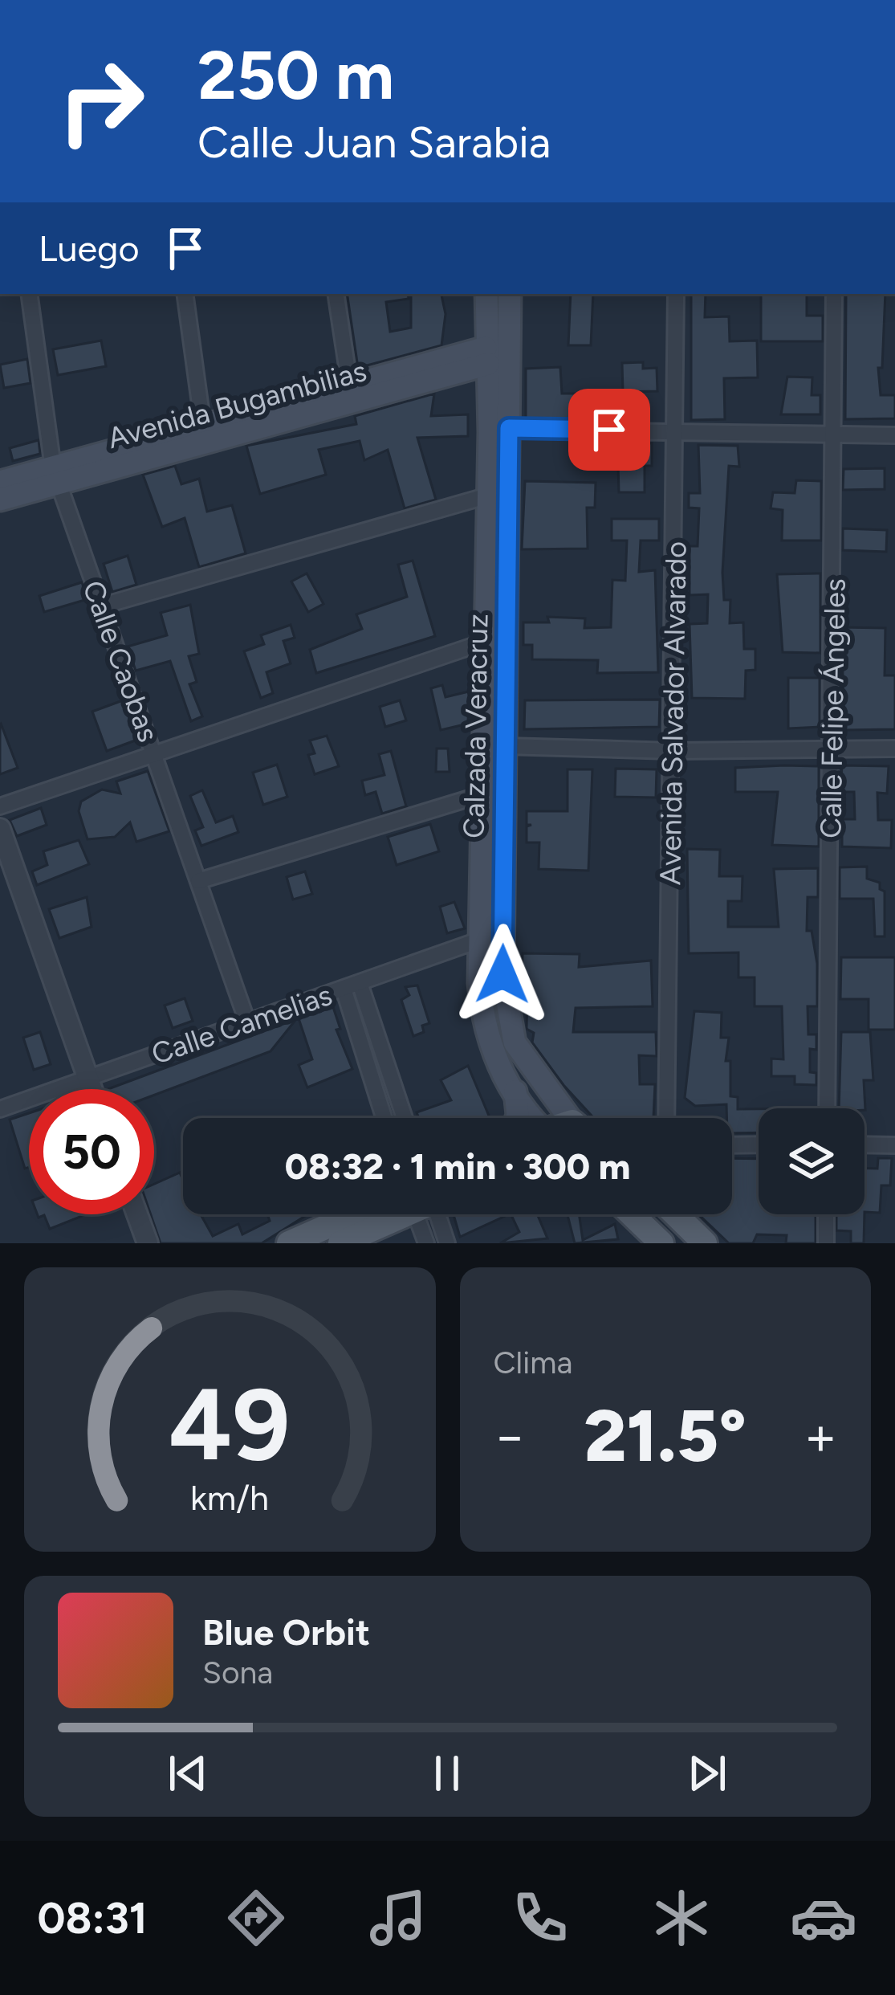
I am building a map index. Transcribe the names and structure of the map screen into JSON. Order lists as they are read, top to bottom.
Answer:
{
  "streets": {
    "main road": ["Avenida Bugambilias", "Calzada Veracruz"],
    "street": [
      "Calle Caobas",
      "Calle Felipe Ángeles",
      "Avenida Salvador Alvarado",
      "Calle Camelias"
    ]
  },
  "crossings": [
    ["Avenida Bugambilias", "Calle Caobas"],
    ["Avenida Bugambilias", "Calzada Veracruz"],
    ["Calle Caobas", "Calle Camelias"],
    ["Calzada Veracruz", "Calle Camelias"]
  ],
  "page": {
    "turn": ["250 m", "Calle Juan Sarabia"],
    "then": "Luego",
    "limit": "50",
    "trip": "08:32 · 1 min · 300 m",
    "tile": "Clima",
    "heat": ["−", "21.5°", "+"],
    "song": ["Blue Orbit", "Sona"],
    "tabs": "08:31",
    "gauge": ["49", "km/h"]
  }
}
